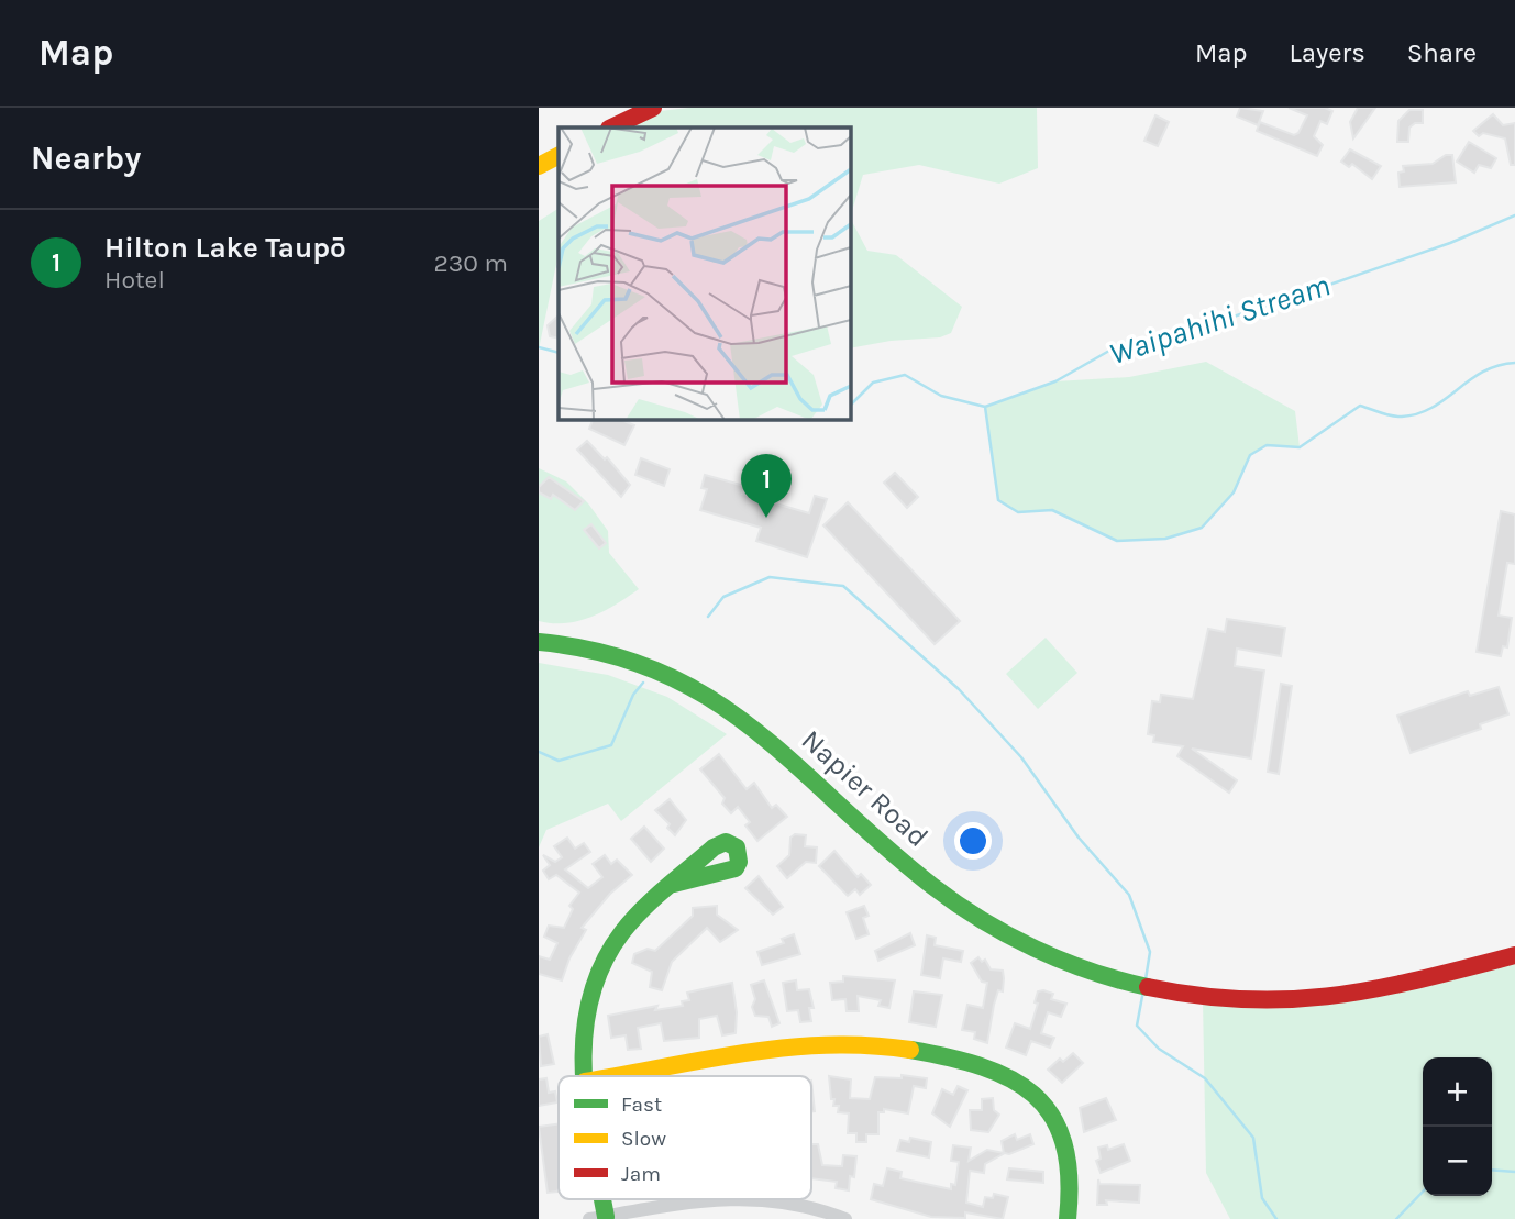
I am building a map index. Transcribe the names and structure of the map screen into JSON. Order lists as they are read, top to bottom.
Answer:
{
  "streets": {
    "main road": ["Napier Road"]
  },
  "water": ["Waipahihi Stream"],
  "legend": ["Fast", "Slow", "Jam"],
  "page": {
    "header": "Map",
    "nav": ["Map", "Layers", "Share"],
    "heading": "Nearby",
    "list": [
      {
        "mark": "1",
        "name": "Hilton Lake Taupō",
        "note": "Hotel",
        "value": "230 m"
      }
    ],
    "pins": "1",
    "map_buttons": ["+", "−"]
  }
}
